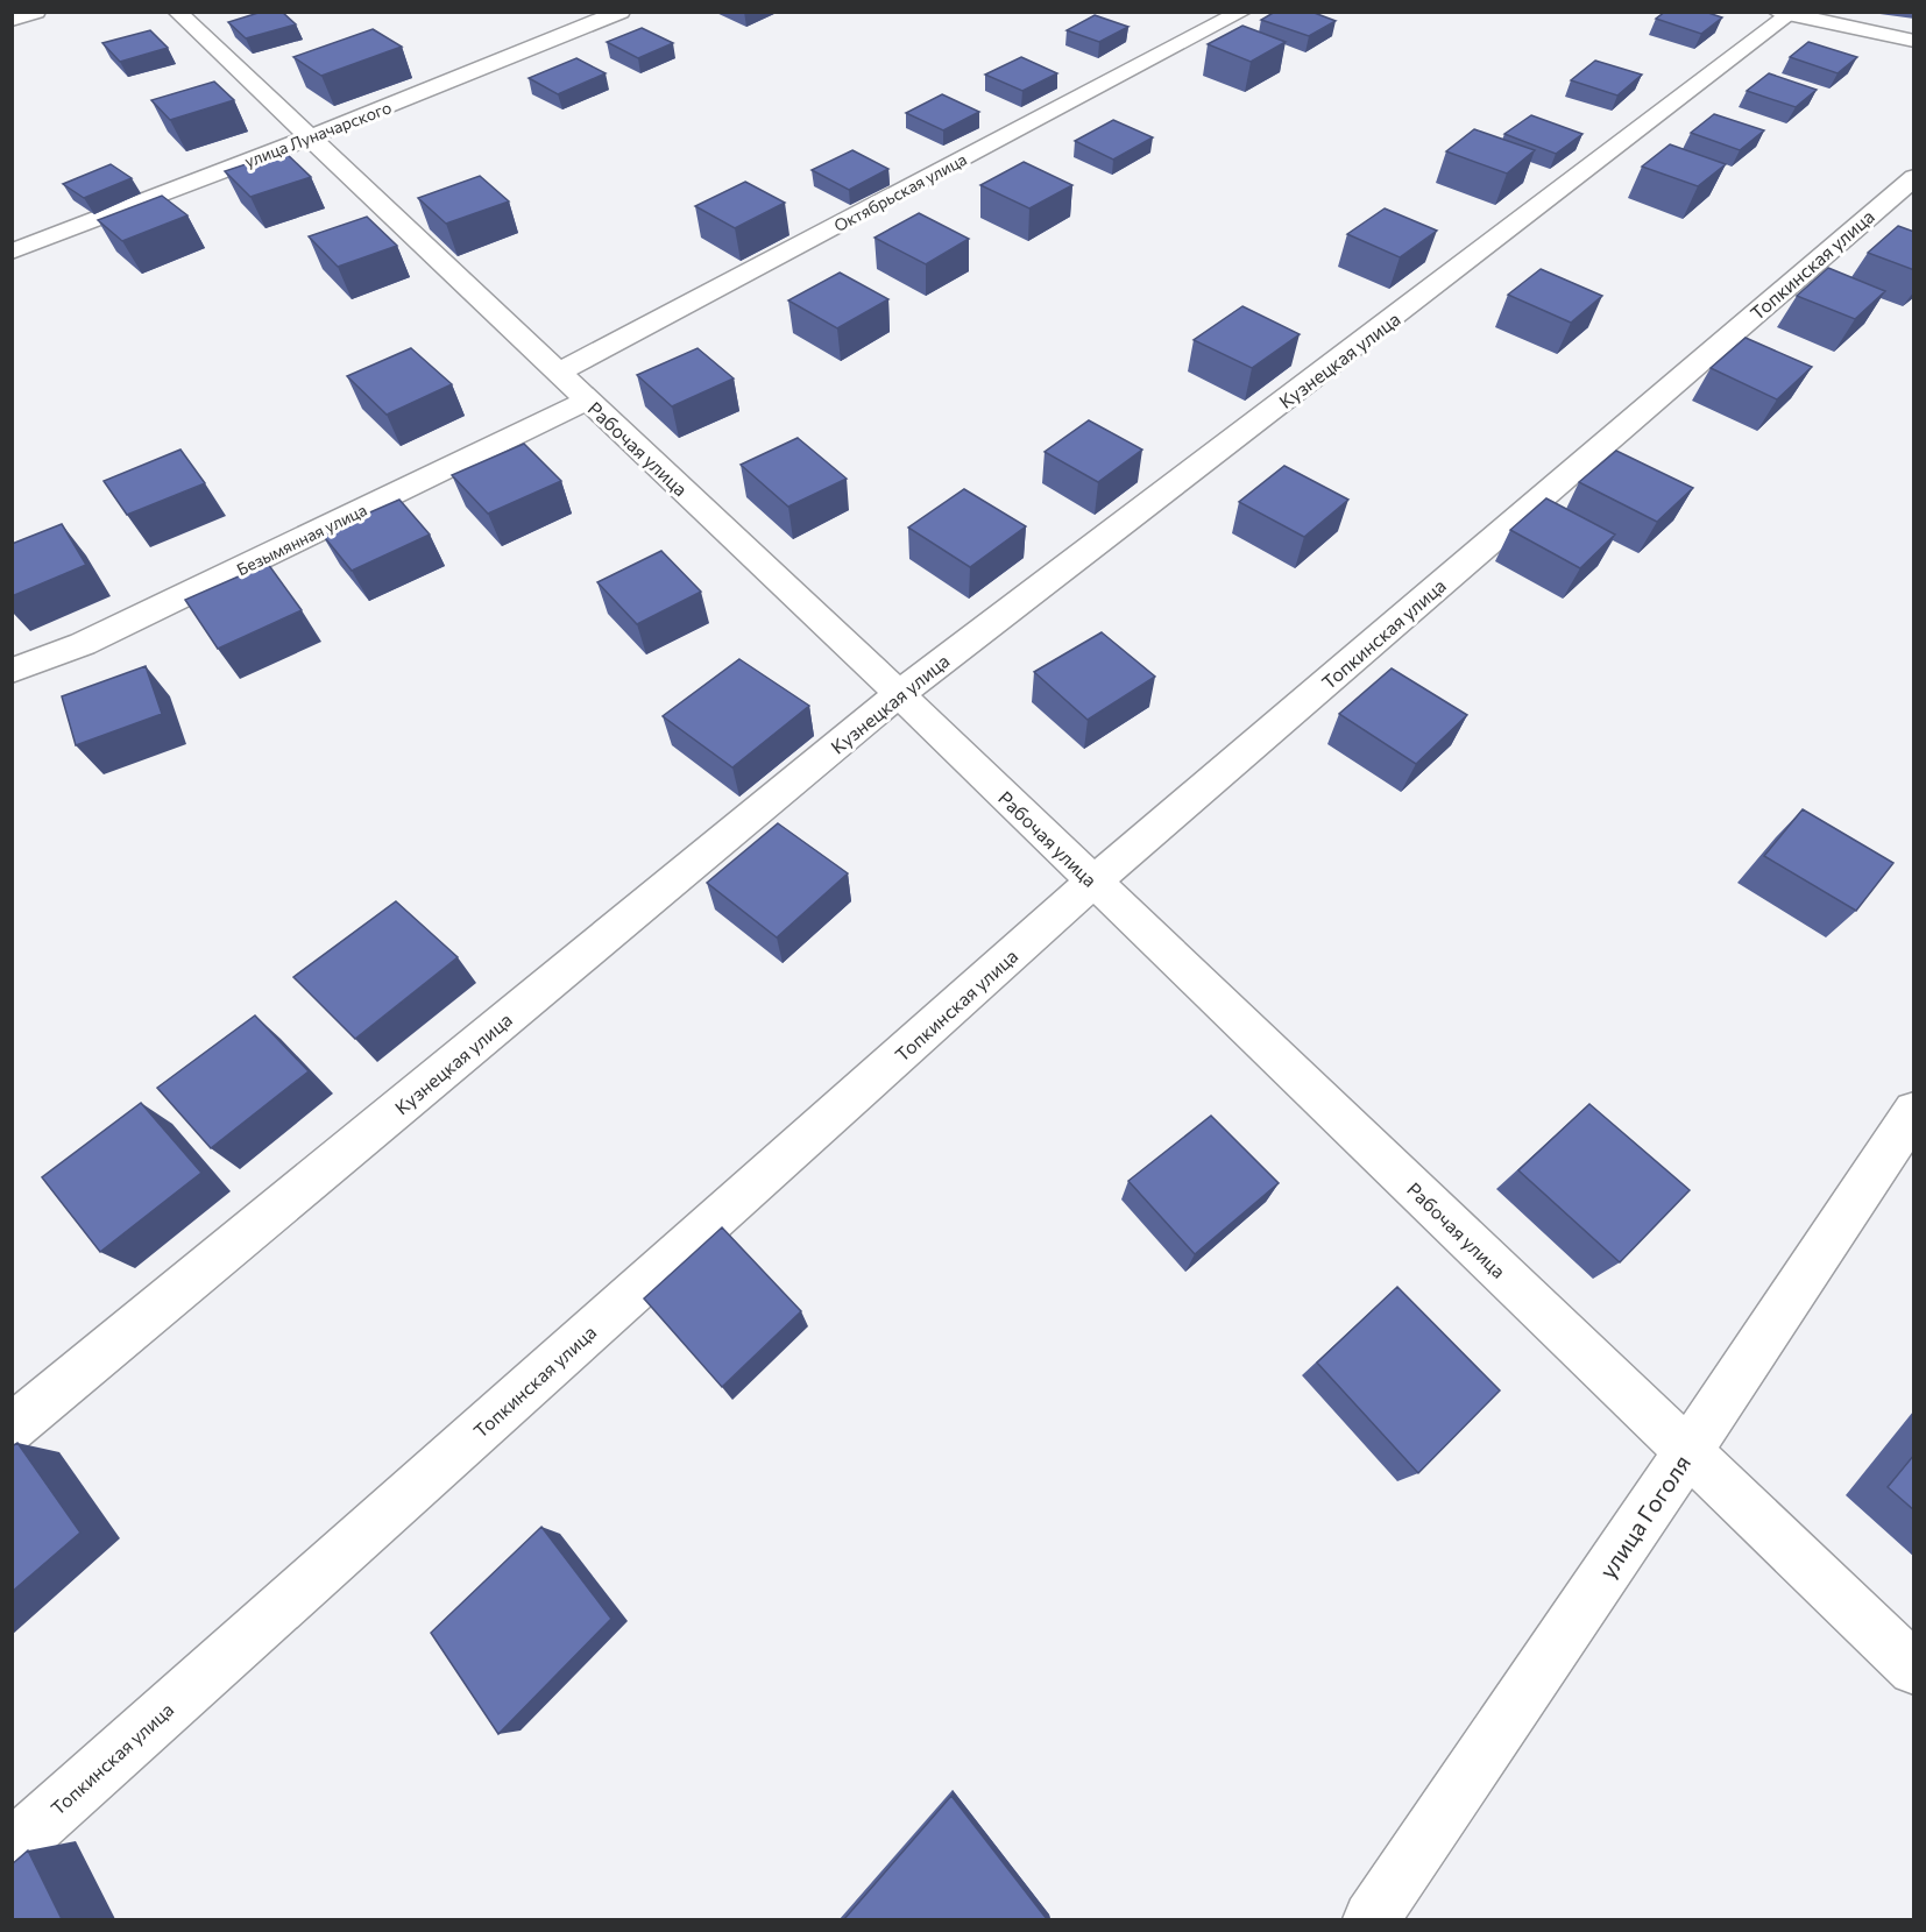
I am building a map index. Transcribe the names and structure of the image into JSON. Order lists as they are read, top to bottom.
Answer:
{
  "streets": {
    "street": [
      "улица Луначарского",
      "Октябрьская улица",
      "Топкинская улица",
      "Кузнецкая улица",
      "Рабочая улица",
      "Безымянная улица",
      "улица Гоголя"
    ]
  },
  "crossings": [
    ["улица Луначарского", "Рабочая улица"],
    ["Октябрьская улица", "Рабочая улица"],
    ["Топкинская улица", "Рабочая улица"],
    ["Кузнецкая улица", "Рабочая улица"],
    ["Рабочая улица", "Безымянная улица"],
    ["Рабочая улица", "улица Гоголя"]
  ]
}
